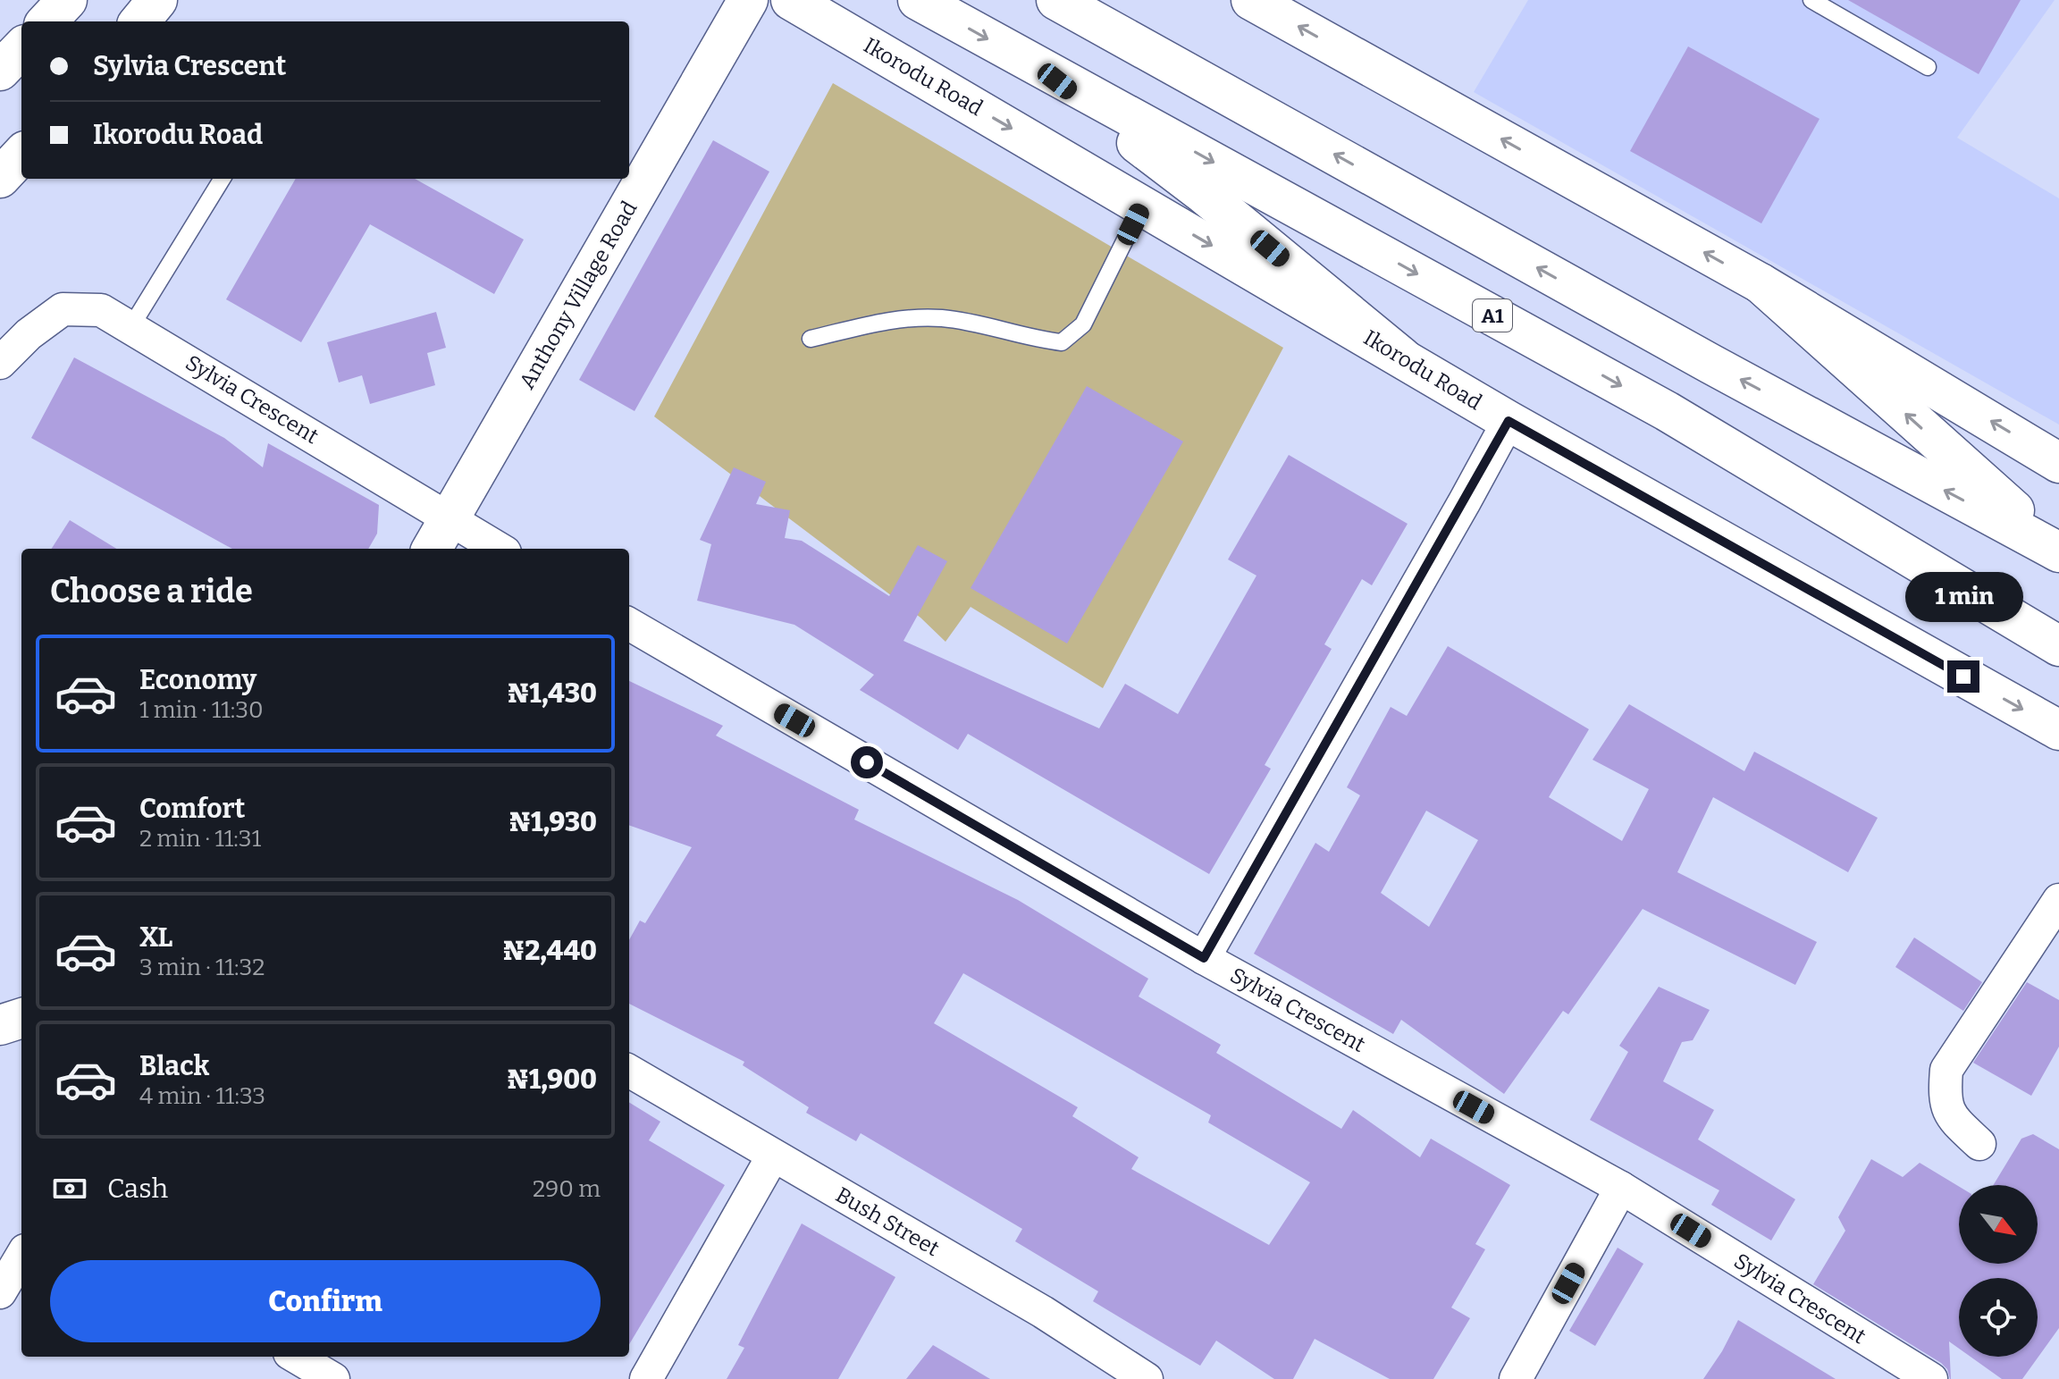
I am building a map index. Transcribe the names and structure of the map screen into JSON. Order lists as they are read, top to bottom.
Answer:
{
  "streets": {
    "main road": ["Ikorodu Road", "Anthony Village Road", "A1"],
    "street": ["Sylvia Crescent", "Bush Street"]
  },
  "crossings": [
    ["Anthony Village Road", "Sylvia Crescent"]
  ],
  "north": "bottom right",
  "page": {
    "banner": ["Sylvia Crescent", "Ikorodu Road"],
    "heading": "Choose a ride",
    "bubble": "1 min",
    "list": [
      {
        "name": "Economy",
        "note": "1 min · 11:30",
        "value": "₦1,430"
      },
      {
        "name": "Comfort",
        "note": "2 min · 11:31",
        "value": "₦1,930"
      },
      {
        "name": "XL",
        "note": "3 min · 11:32",
        "value": "₦2,440"
      },
      {
        "name": "Black",
        "note": "4 min · 11:33",
        "value": "₦1,900"
      }
    ],
    "pay": ["Cash", "290 m"],
    "buttons": "Confirm"
  }
}
